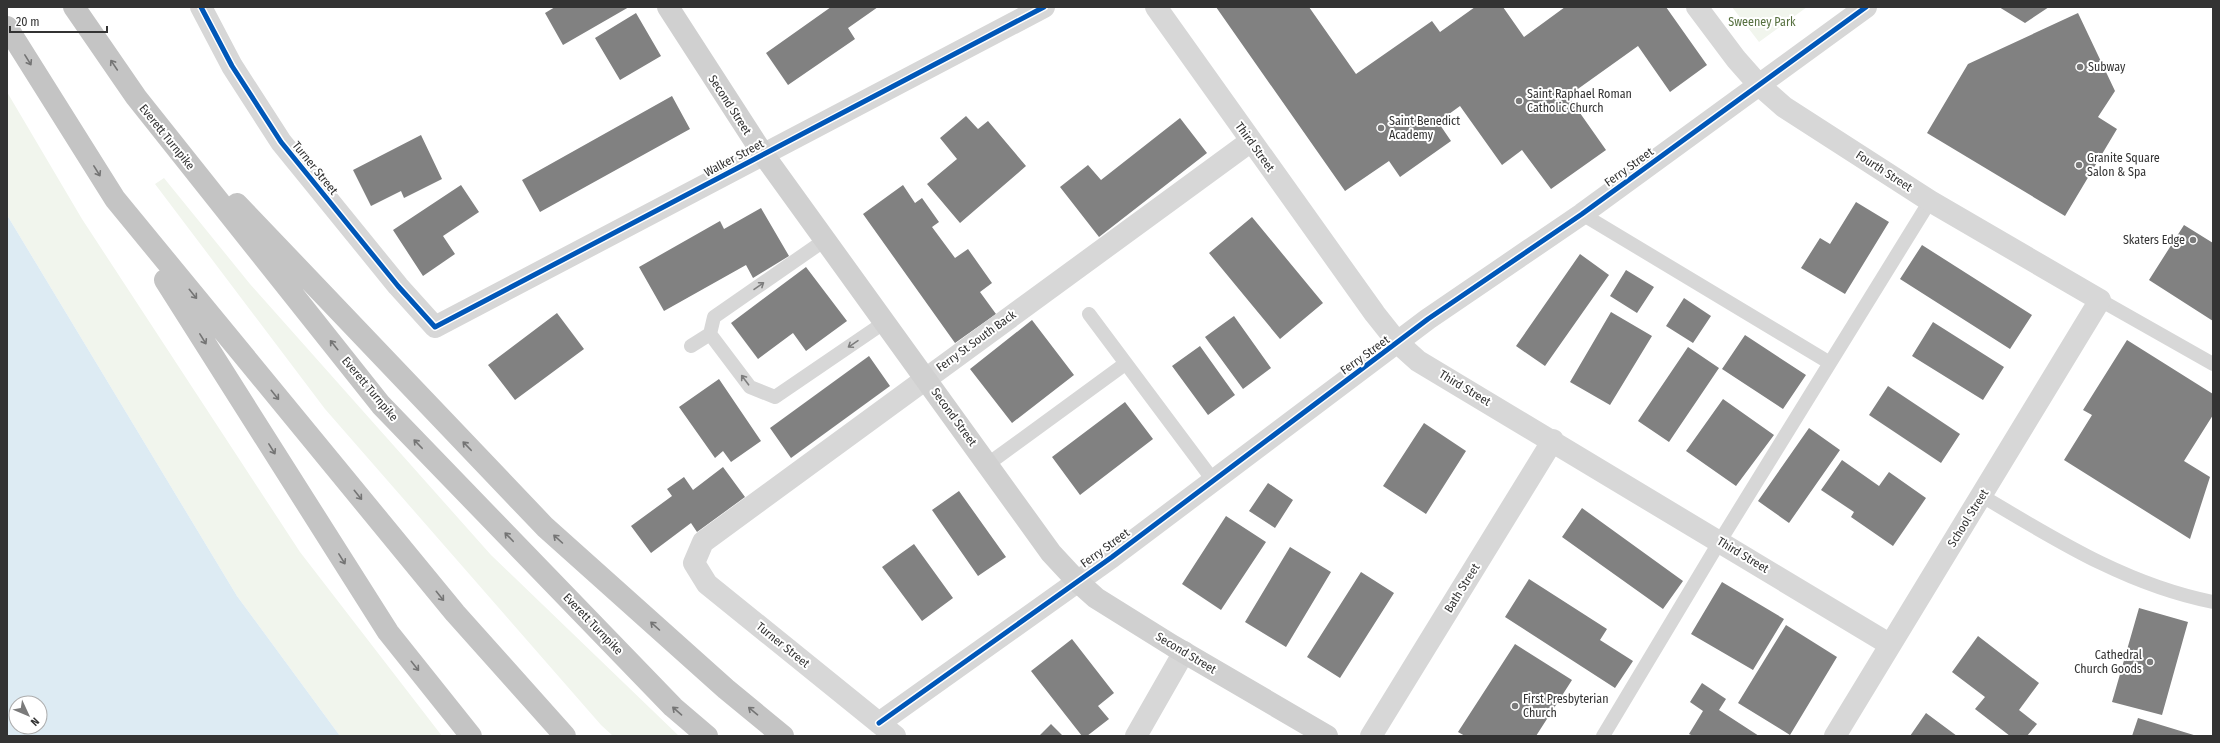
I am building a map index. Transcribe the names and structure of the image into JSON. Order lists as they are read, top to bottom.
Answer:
{
  "streets": {
    "highway": ["Everett Turnpike"],
    "main road": ["Second Street"],
    "street": [
      "Third Street",
      "Walker Street",
      "Ferry Street",
      "Turner Street",
      "Fourth Street",
      "Ferry St South Back",
      "School Street",
      "Bath Street"
    ]
  },
  "crossings": [
    ["Second Street", "Walker Street"],
    ["Second Street", "Ferry Street"],
    ["Second Street", "Ferry St South Back"],
    ["Third Street", "Ferry Street"],
    ["Third Street", "Ferry St South Back"],
    ["Third Street", "School Street"],
    ["Third Street", "Bath Street"],
    ["Walker Street", "Turner Street"],
    ["Ferry Street", "Turner Street"],
    ["Ferry Street", "Fourth Street"],
    ["Turner Street", "Ferry St South Back"],
    ["Fourth Street", "School Street"]
  ],
  "parks": ["Sweeney Park"],
  "places": [
    "Subway",
    "Saint Raphael Roman Catholic Church",
    "Saint Benedict Academy",
    "Granite Square Salon & Spa",
    "Skaters Edge",
    "Cathedral Church Goods",
    "First Presbyterian Church"
  ],
  "scale_bar": "20 m",
  "north": "bottom right"
}
